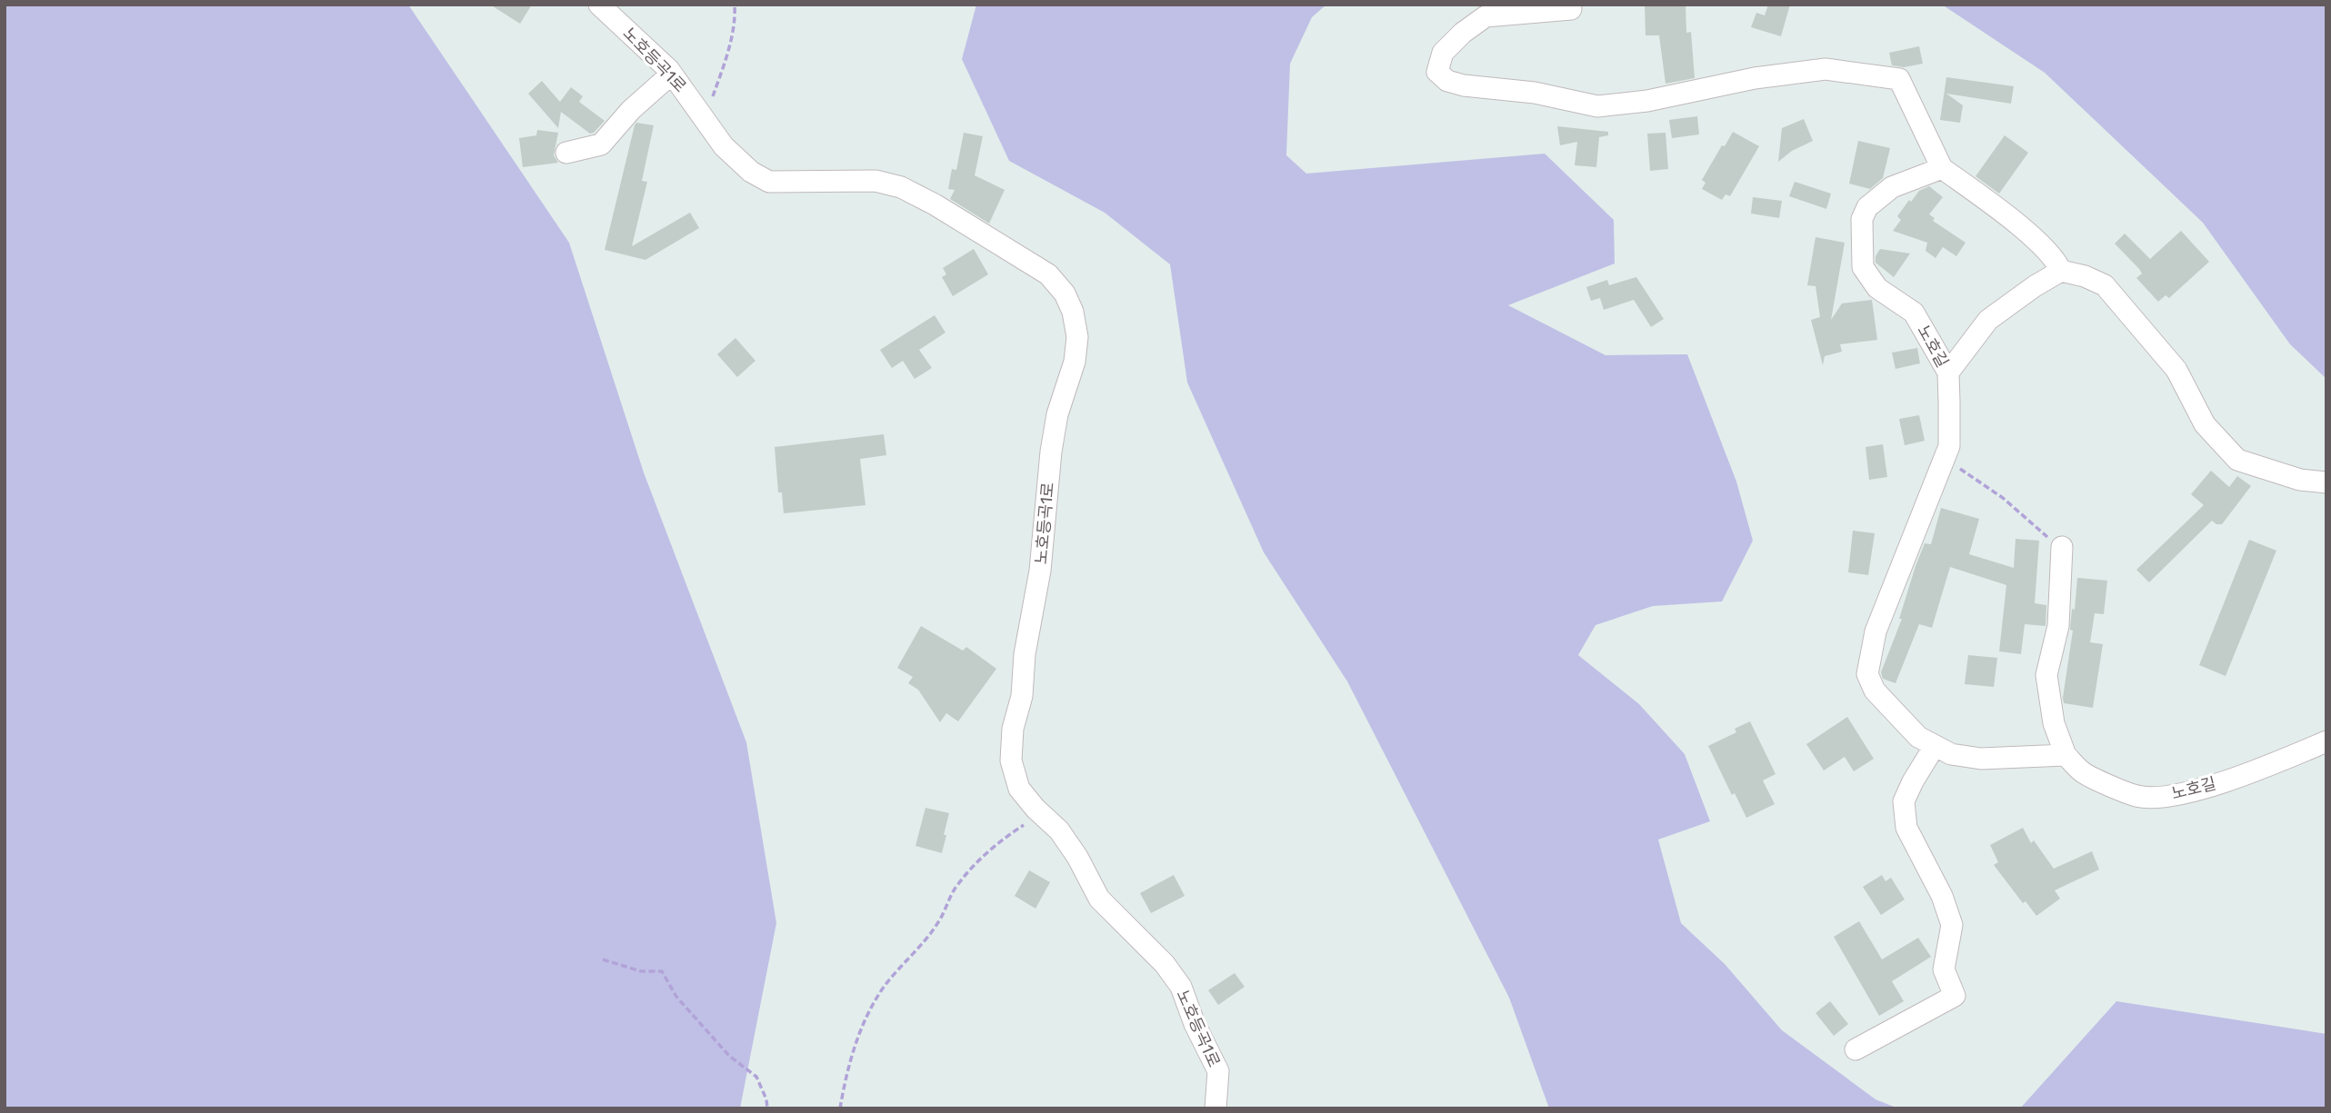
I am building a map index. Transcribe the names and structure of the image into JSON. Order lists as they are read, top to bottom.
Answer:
{
  "streets": {
    "street": ["노호등곡1로", "노호길"]
  }
}
